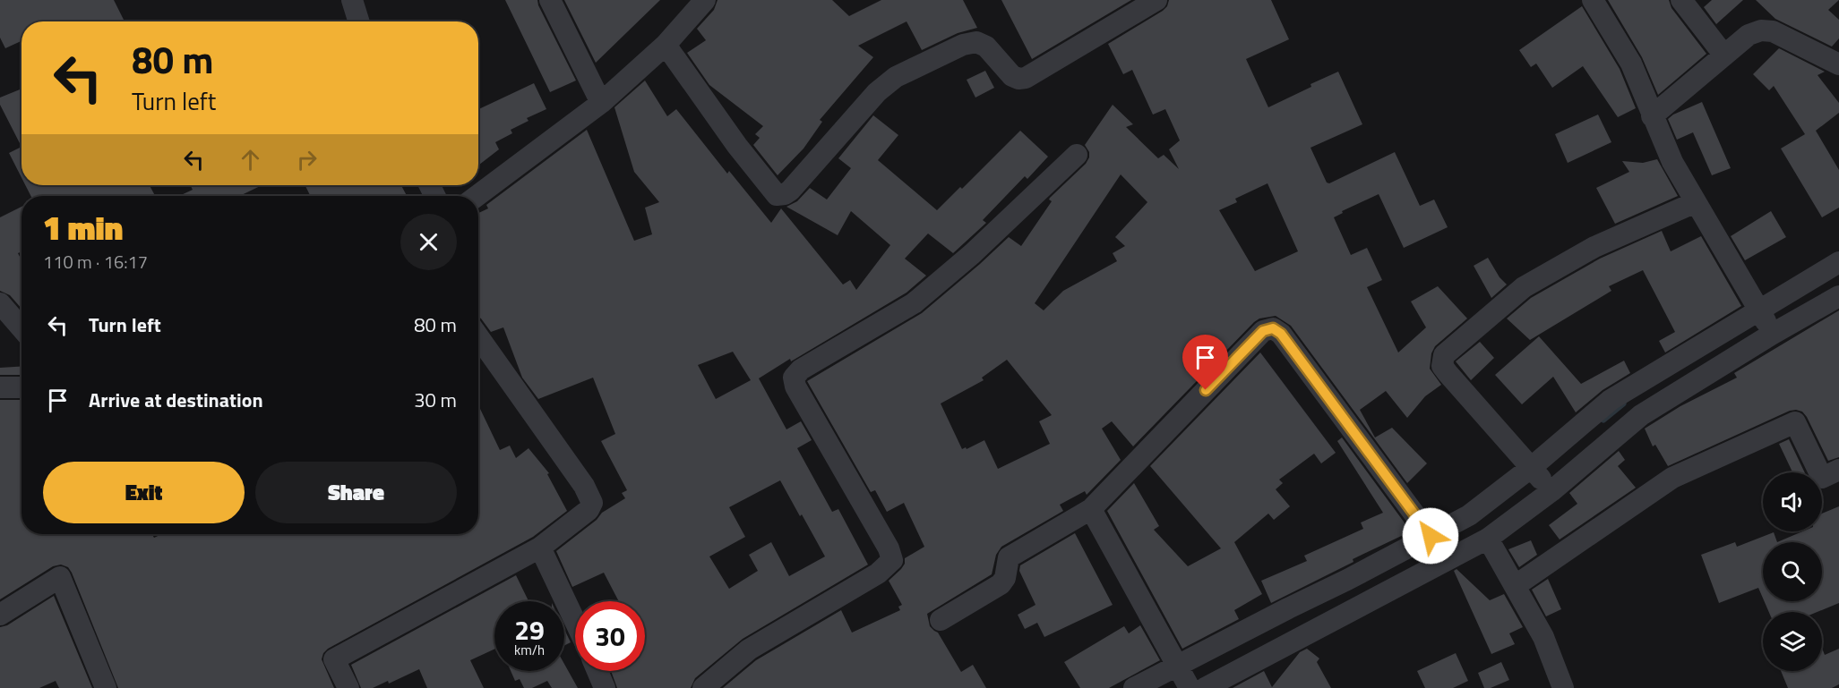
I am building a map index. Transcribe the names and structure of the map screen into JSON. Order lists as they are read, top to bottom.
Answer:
{
  "page": {
    "turn": ["80 m", "Turn left"],
    "heading": ["1 min", "110 m · 16:17"],
    "list": [
      {
        "name": "Turn left",
        "value": "80 m"
      },
      {
        "name": "Arrive at destination",
        "value": "30 m"
      }
    ],
    "buttons": ["Exit", "Share"],
    "speed": "29 km/h",
    "limit": "30"
  }
}
